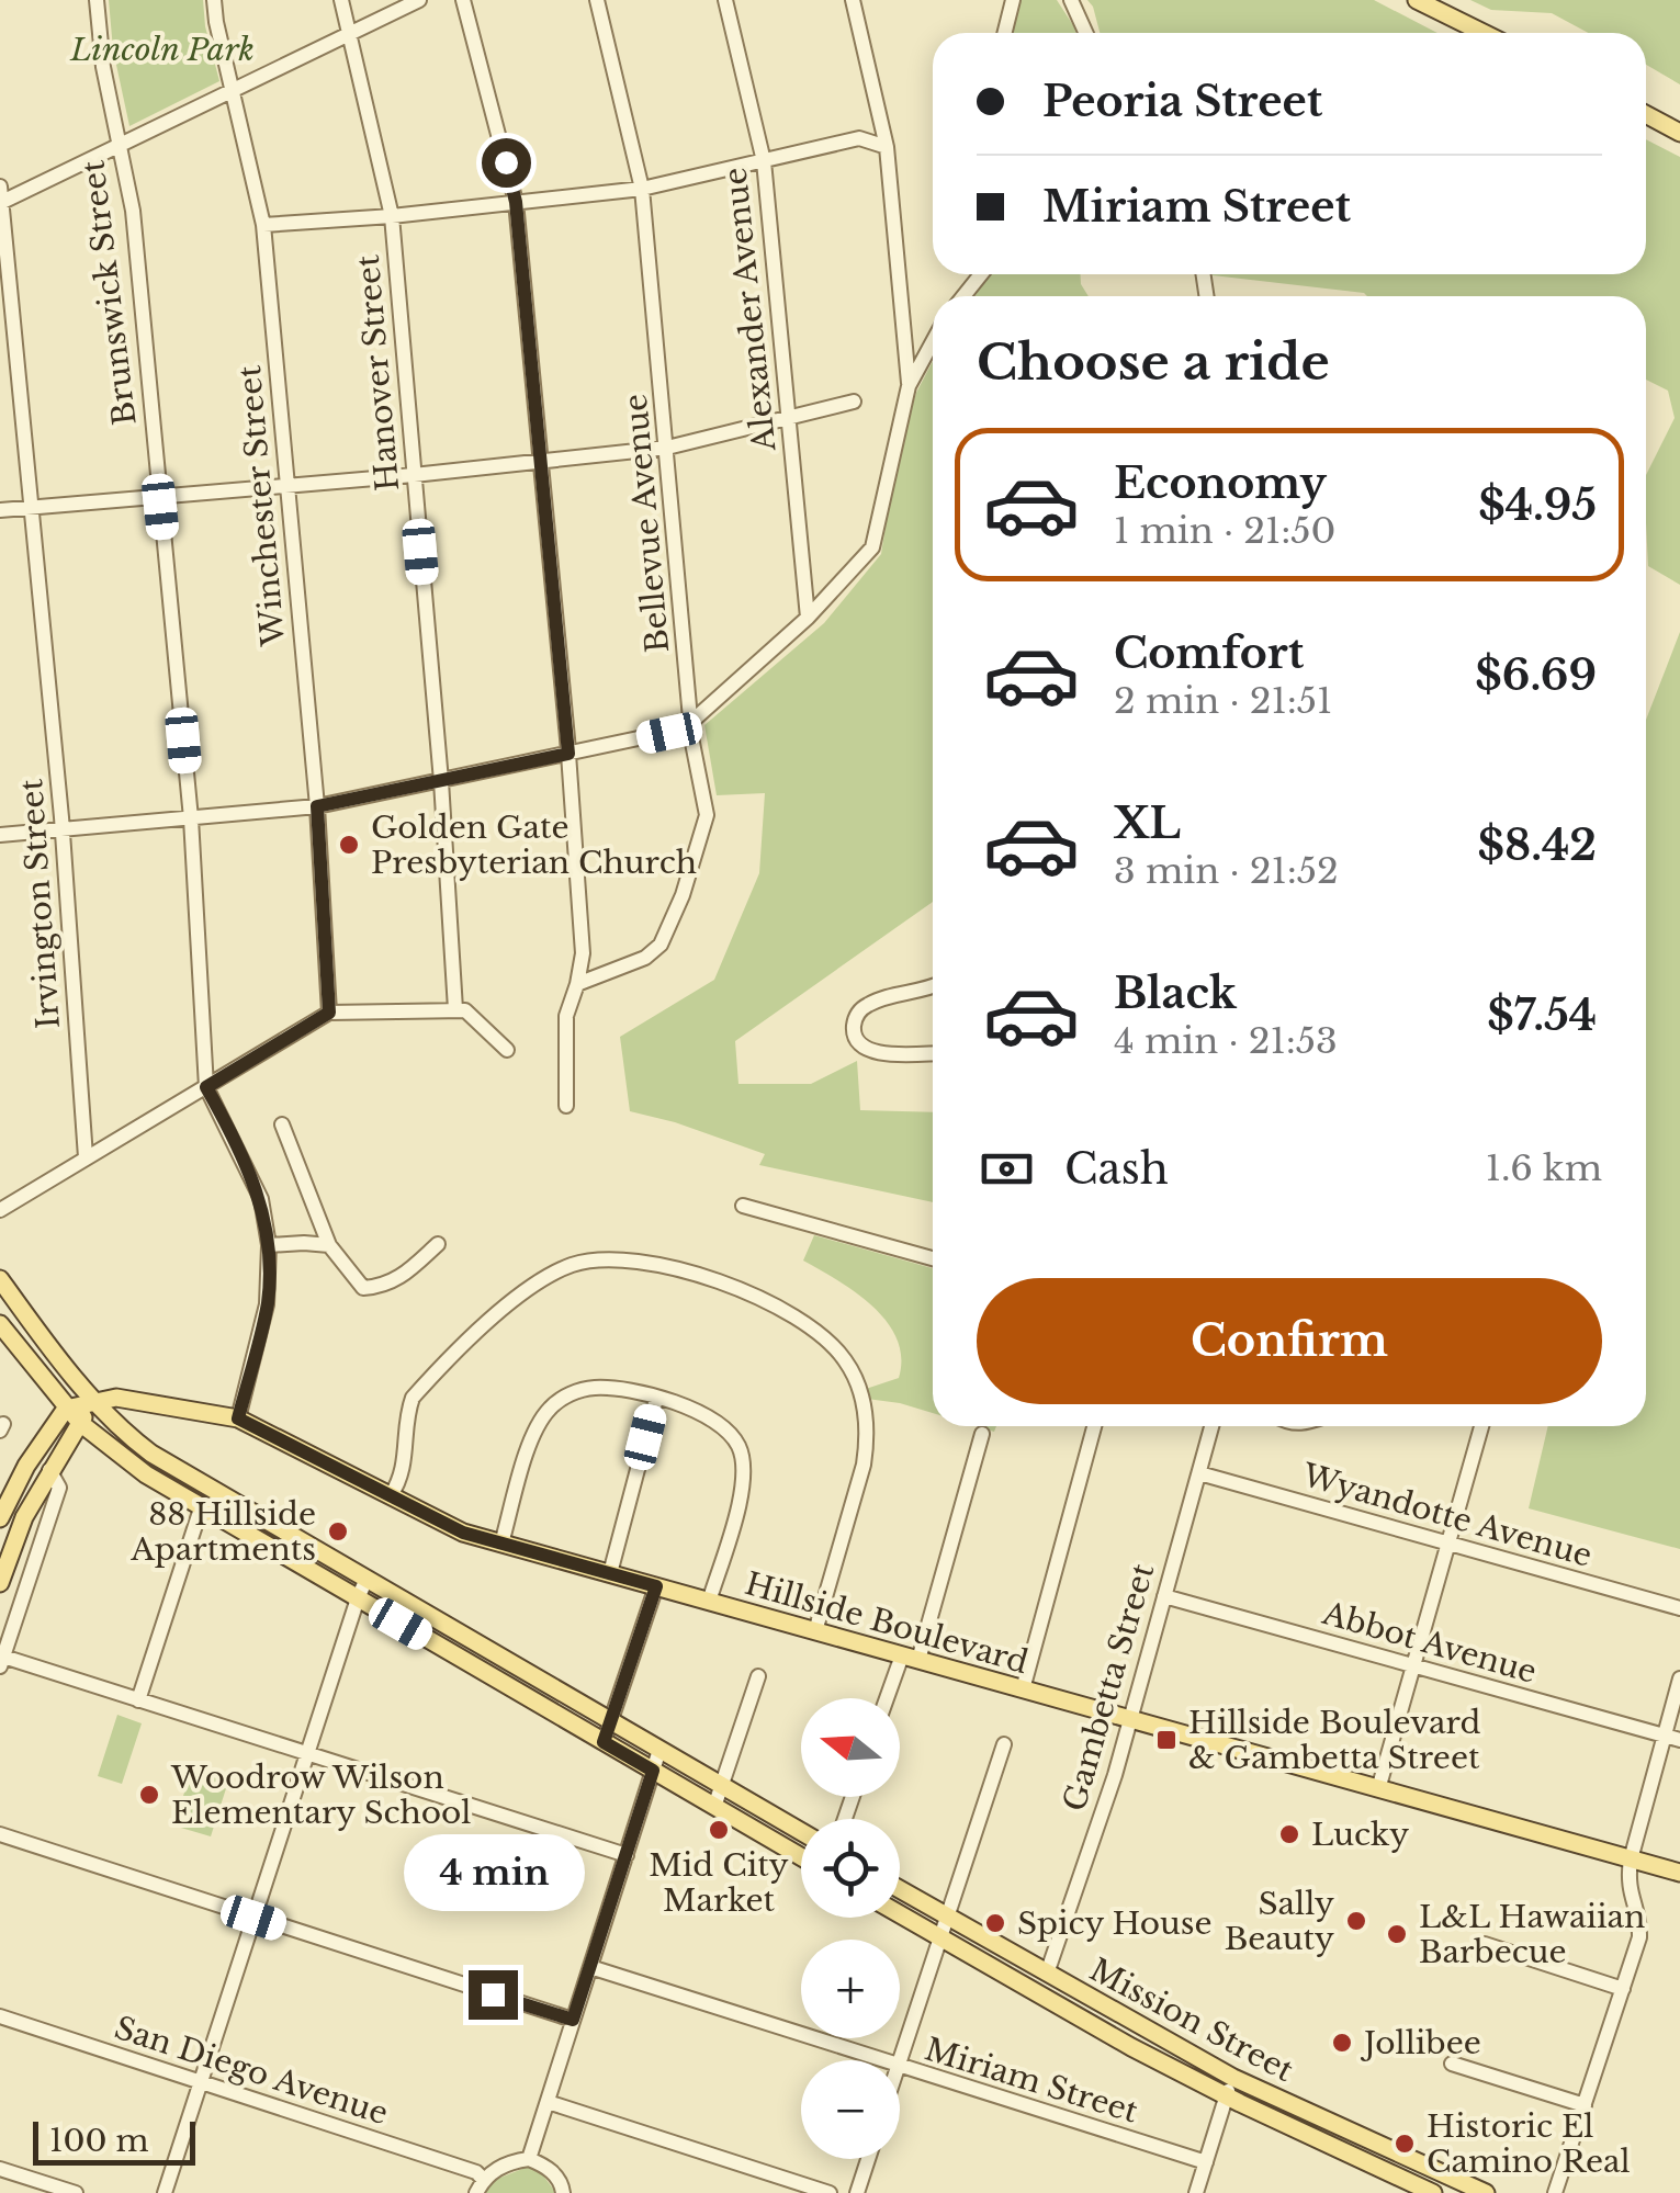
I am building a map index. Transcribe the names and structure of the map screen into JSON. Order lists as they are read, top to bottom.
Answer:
{
  "streets": {
    "main road": ["Hillside Boulevard", "Mission Street"],
    "street": [
      "Brunswick Street",
      "Alexander Avenue",
      "Hanover Street",
      "Winchester Street",
      "Bellevue Avenue",
      "Irvington Street",
      "Wyandotte Avenue",
      "Abbot Avenue",
      "Gambetta Street",
      "San Diego Avenue",
      "Miriam Street"
    ]
  },
  "crossings": [
    ["Brunswick Street", "Hillside Boulevard"],
    ["Wyandotte Avenue", "Gambetta Street"],
    ["Hillside Boulevard", "Gambetta Street"],
    ["Abbot Avenue", "Gambetta Street"],
    ["Gambetta Street", "Mission Street"]
  ],
  "parks": ["Lincoln Park"],
  "places": {
    "other": [
      "Golden Gate Presbyterian Church",
      "88 Hillside Apartments",
      "Woodrow Wilson Elementary School",
      "Mid City Market",
      "Lucky",
      "Sally Beauty",
      "Spicy House",
      "L&L Hawaiian Barbecue",
      "Jollibee",
      "Historic El Camino Real"
    ],
    "transit": ["Hillside Boulevard & Gambetta Street"]
  },
  "scale_bar": "100 m",
  "north": "left",
  "page": {
    "banner": ["Peoria Street", "Miriam Street"],
    "heading": "Choose a ride",
    "list": [
      {
        "name": "Economy",
        "note": "1 min · 21:50",
        "value": "$4.95"
      },
      {
        "name": "Comfort",
        "note": "2 min · 21:51",
        "value": "$6.69"
      },
      {
        "name": "XL",
        "note": "3 min · 21:52",
        "value": "$8.42"
      },
      {
        "name": "Black",
        "note": "4 min · 21:53",
        "value": "$7.54"
      }
    ],
    "pay": ["Cash", "1.6 km"],
    "buttons": "Confirm",
    "map_buttons": ["+", "−"],
    "bubble": "4 min",
    "scale": "100 m"
  }
}
